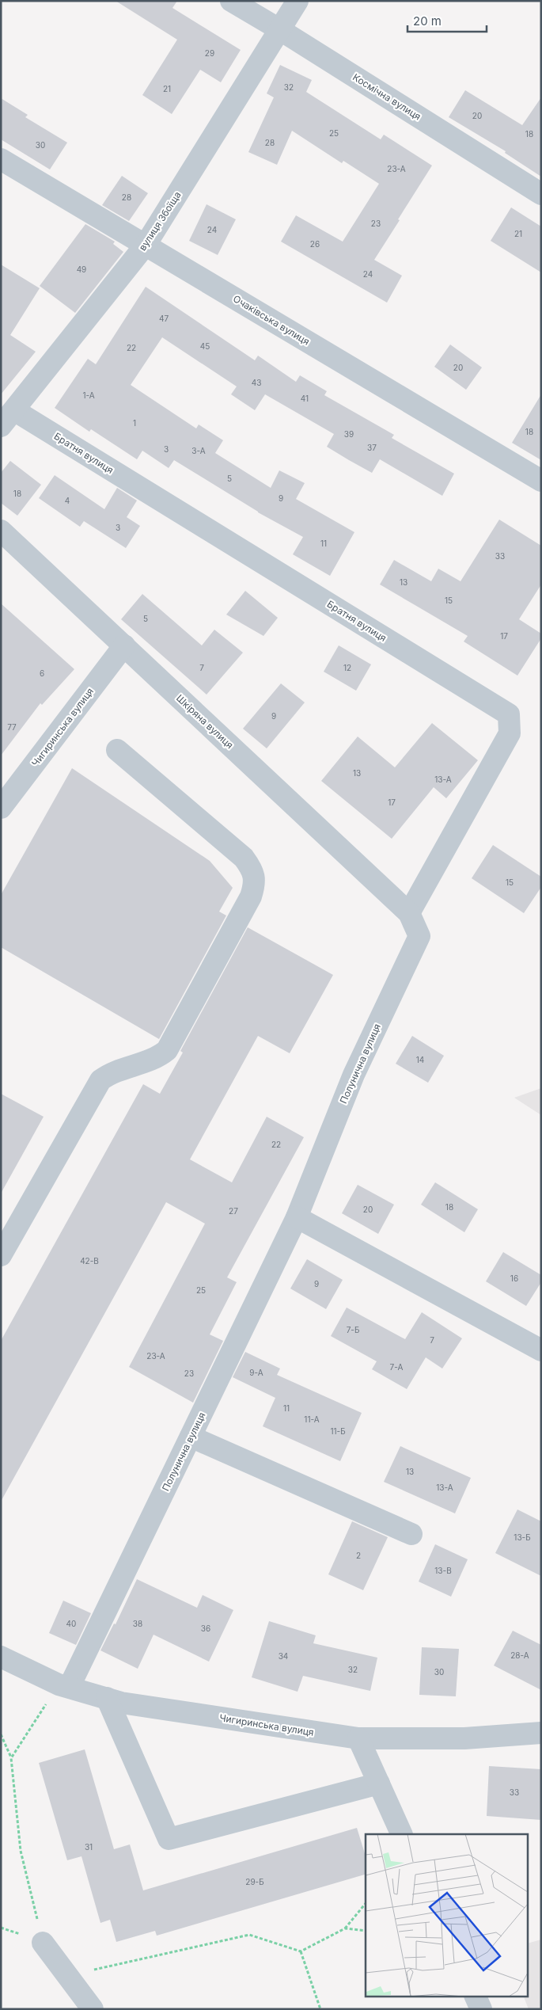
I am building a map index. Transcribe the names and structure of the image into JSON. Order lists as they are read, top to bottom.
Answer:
{
  "streets": {
    "street": [
      "Космічна вулиця",
      "вулиця Збоїща",
      "Очаківська вулиця",
      "Братня вулиця",
      "Шкіряна вулиця",
      "Чигиринська вулиця",
      "Полунична вулиця"
    ]
  },
  "crossings": [
    ["Космічна вулиця", "вулиця Збоїща"],
    ["вулиця Збоїща", "Очаківська вулиця"],
    ["вулиця Збоїща", "Братня вулиця"],
    ["Братня вулиця", "Шкіряна вулиця"],
    ["Братня вулиця", "Полунична вулиця"],
    ["Шкіряна вулиця", "Чигиринська вулиця"],
    ["Шкіряна вулиця", "Полунична вулиця"],
    ["Чигиринська вулиця", "Полунична вулиця"]
  ],
  "house_numbers": [
    "29",
    "32",
    "21",
    "20",
    "25",
    "18",
    "28",
    "30",
    "23-А",
    "28",
    "23",
    "24",
    "21",
    "26",
    "49",
    "24",
    "47",
    "45",
    "22",
    "20",
    "43",
    "1-А",
    "41",
    "1",
    "18",
    "39",
    "37",
    "3",
    "3-А",
    "5",
    "18",
    "9",
    "4",
    "3",
    "11",
    "33",
    "13",
    "15",
    "5",
    "17",
    "7",
    "12",
    "6",
    "9",
    "77",
    "13",
    "13-А",
    "17",
    "15",
    "14",
    "22",
    "18",
    "20",
    "27",
    "42-В",
    "16",
    "9",
    "25",
    "7-Б",
    "7",
    "23-А",
    "7-А",
    "9-А",
    "23",
    "11",
    "11-А",
    "11-Б",
    "13",
    "13-А",
    "13-Б",
    "2",
    "13-В",
    "40",
    "38",
    "36",
    "28-А",
    "34",
    "32",
    "30",
    "33",
    "31",
    "29-Б"
  ],
  "scale_bar": "20 m"
}
